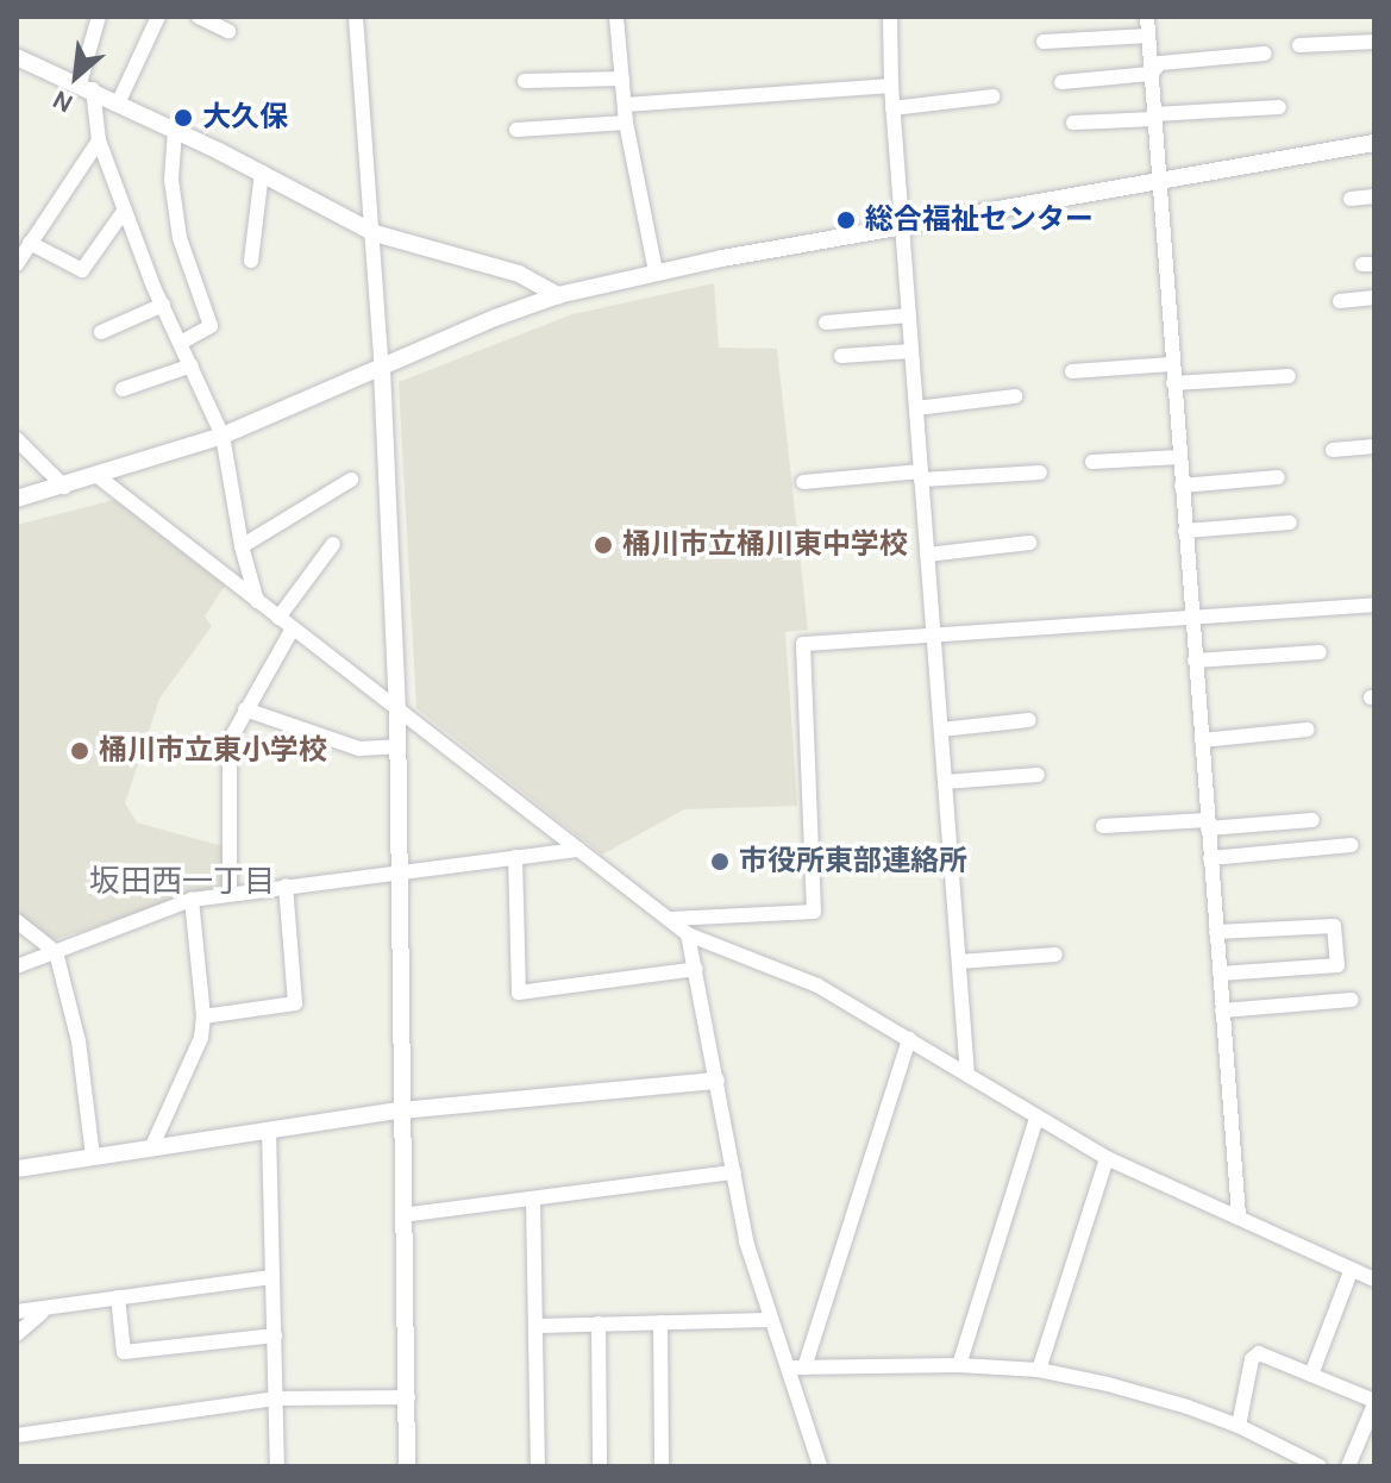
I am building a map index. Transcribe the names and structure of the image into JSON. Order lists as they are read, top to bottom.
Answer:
{
  "districts": ["坂田西一丁目"],
  "places": [
    "大久保",
    "総合福祉センター",
    "桶川市立桶川東中学校",
    "桶川市立東小学校",
    "市役所東部連絡所"
  ],
  "north": "bottom left"
}
